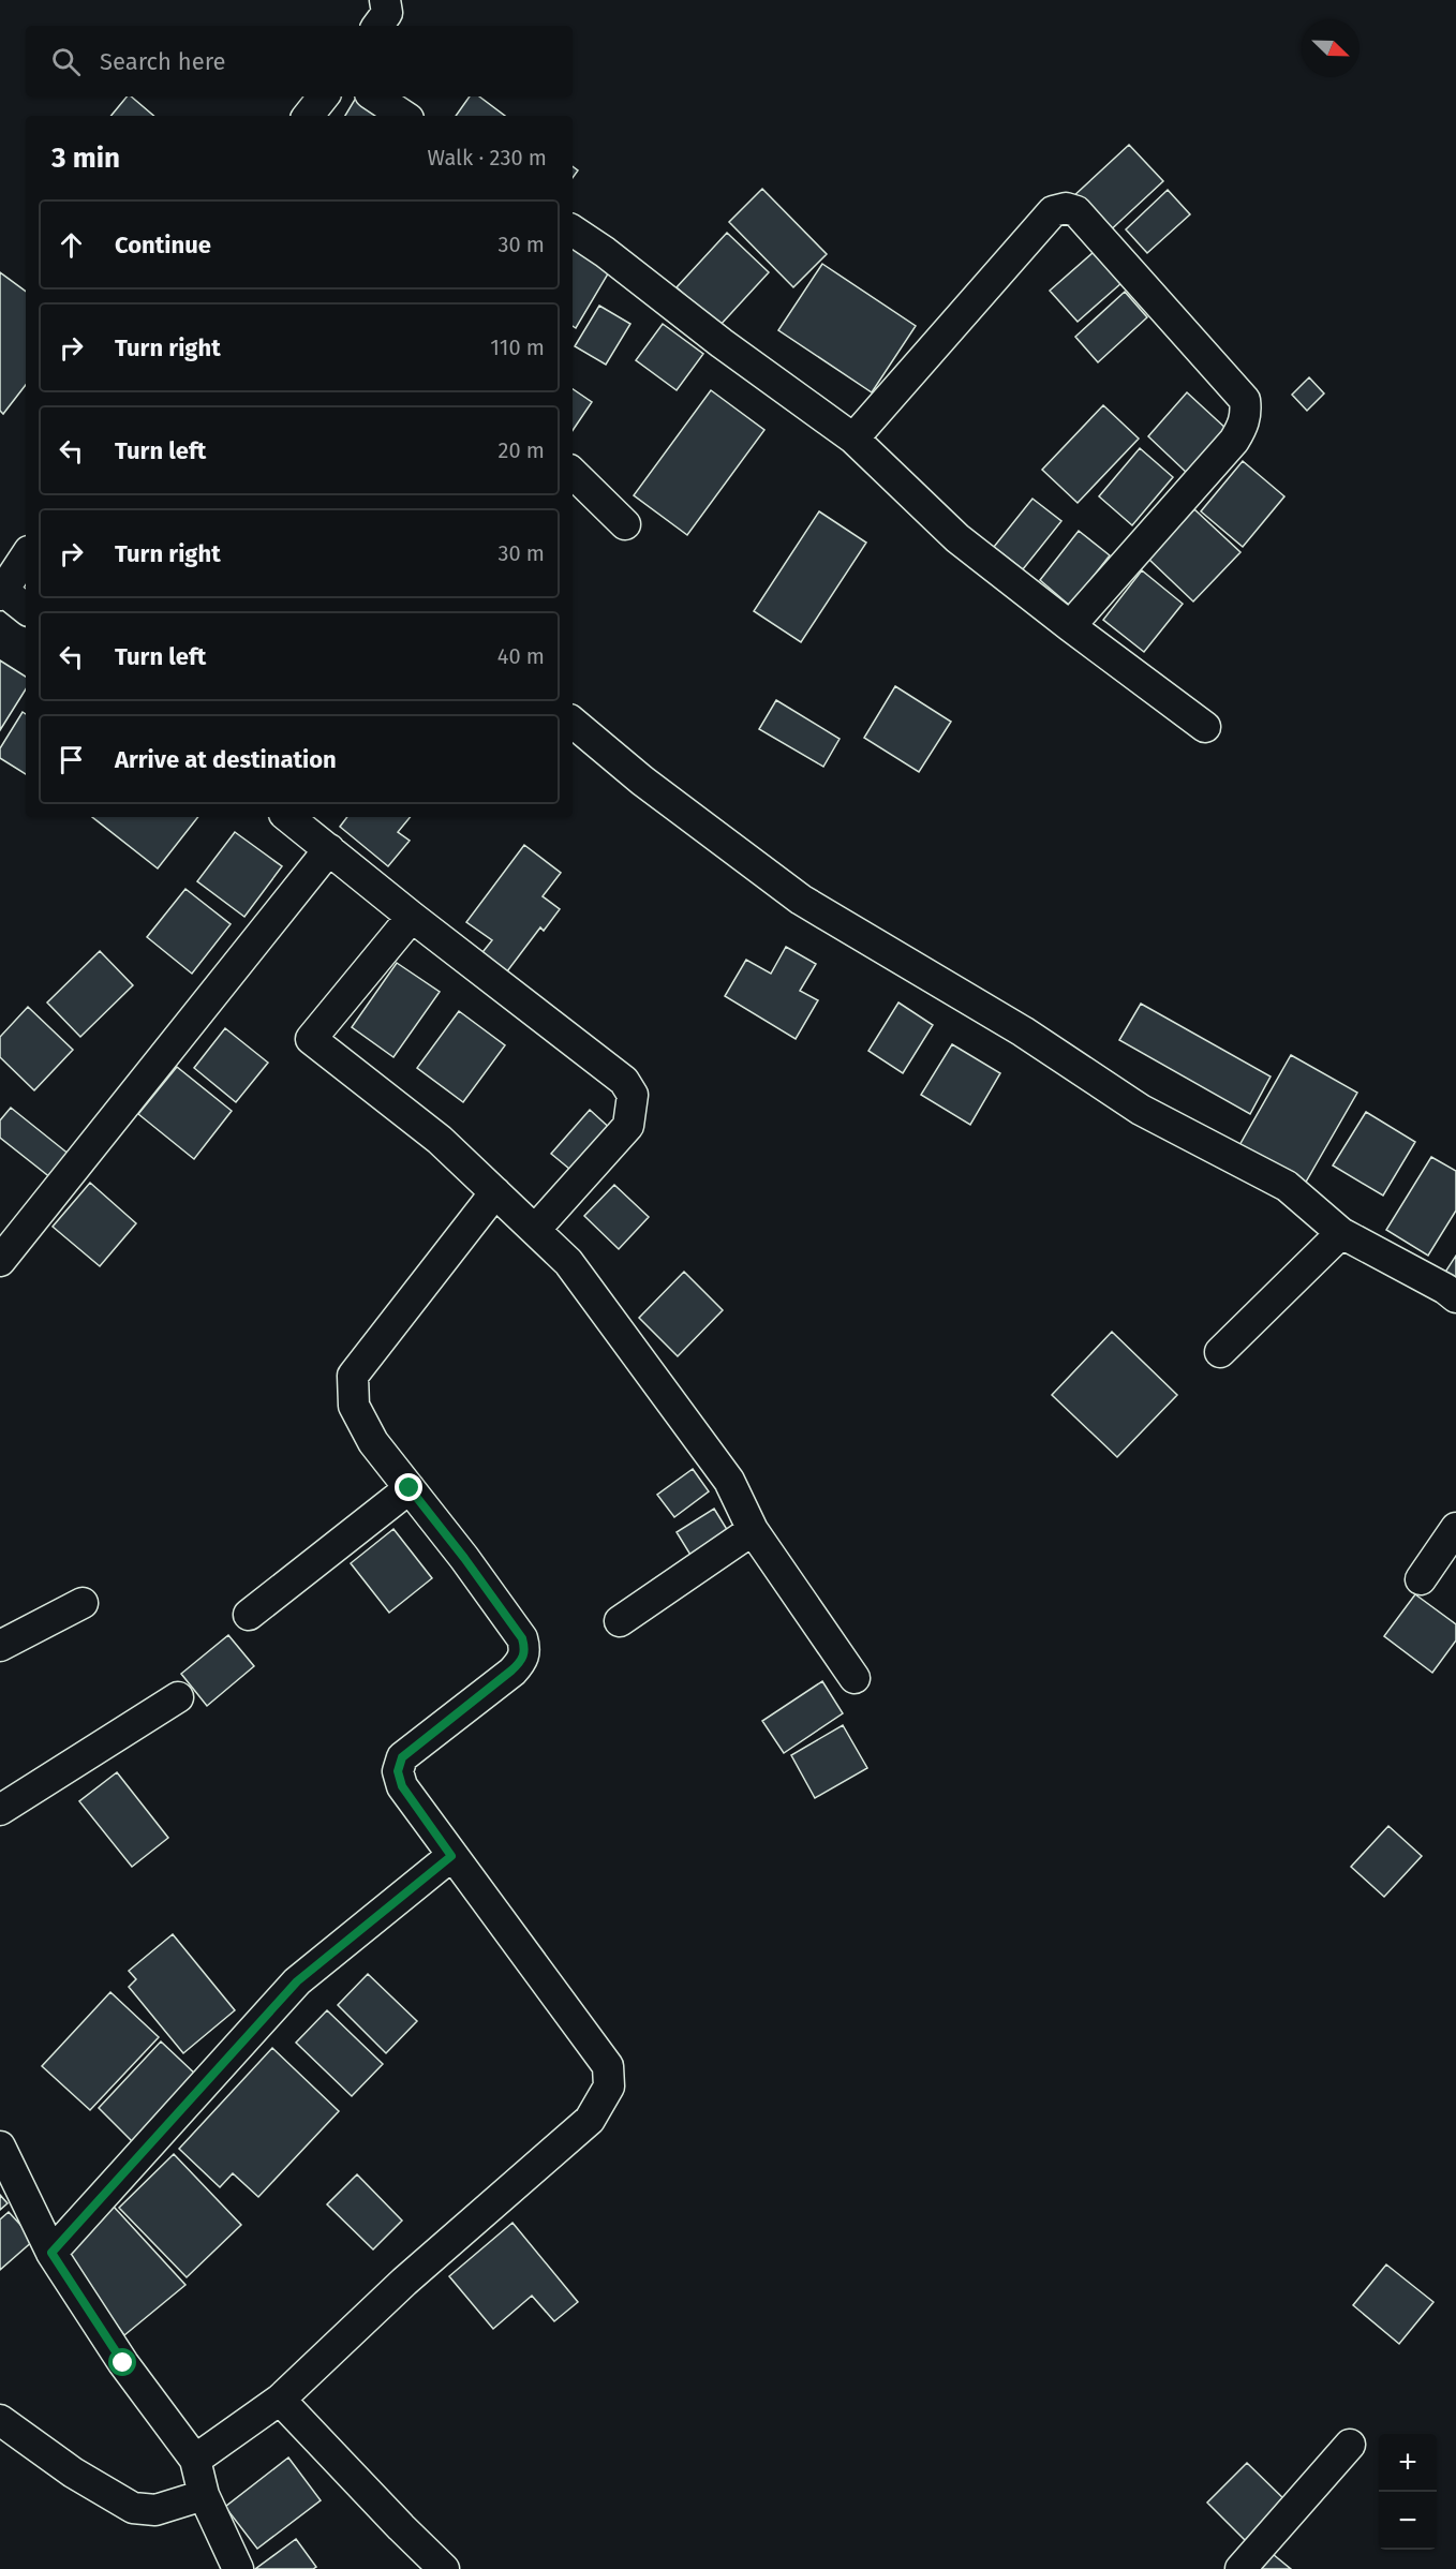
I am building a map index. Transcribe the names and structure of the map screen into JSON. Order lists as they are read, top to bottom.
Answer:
{
  "north": "bottom right",
  "page": {
    "search": "Search here",
    "heading": ["3 min", "Walk · 230 m"],
    "list": [
      ["Continue", "30 m"],
      ["Turn right", "110 m"],
      ["Turn left", "20 m"],
      ["Turn right", "30 m"],
      ["Turn left", "40 m"],
      "Arrive at destination"
    ],
    "map_buttons": ["+", "−"]
  }
}
